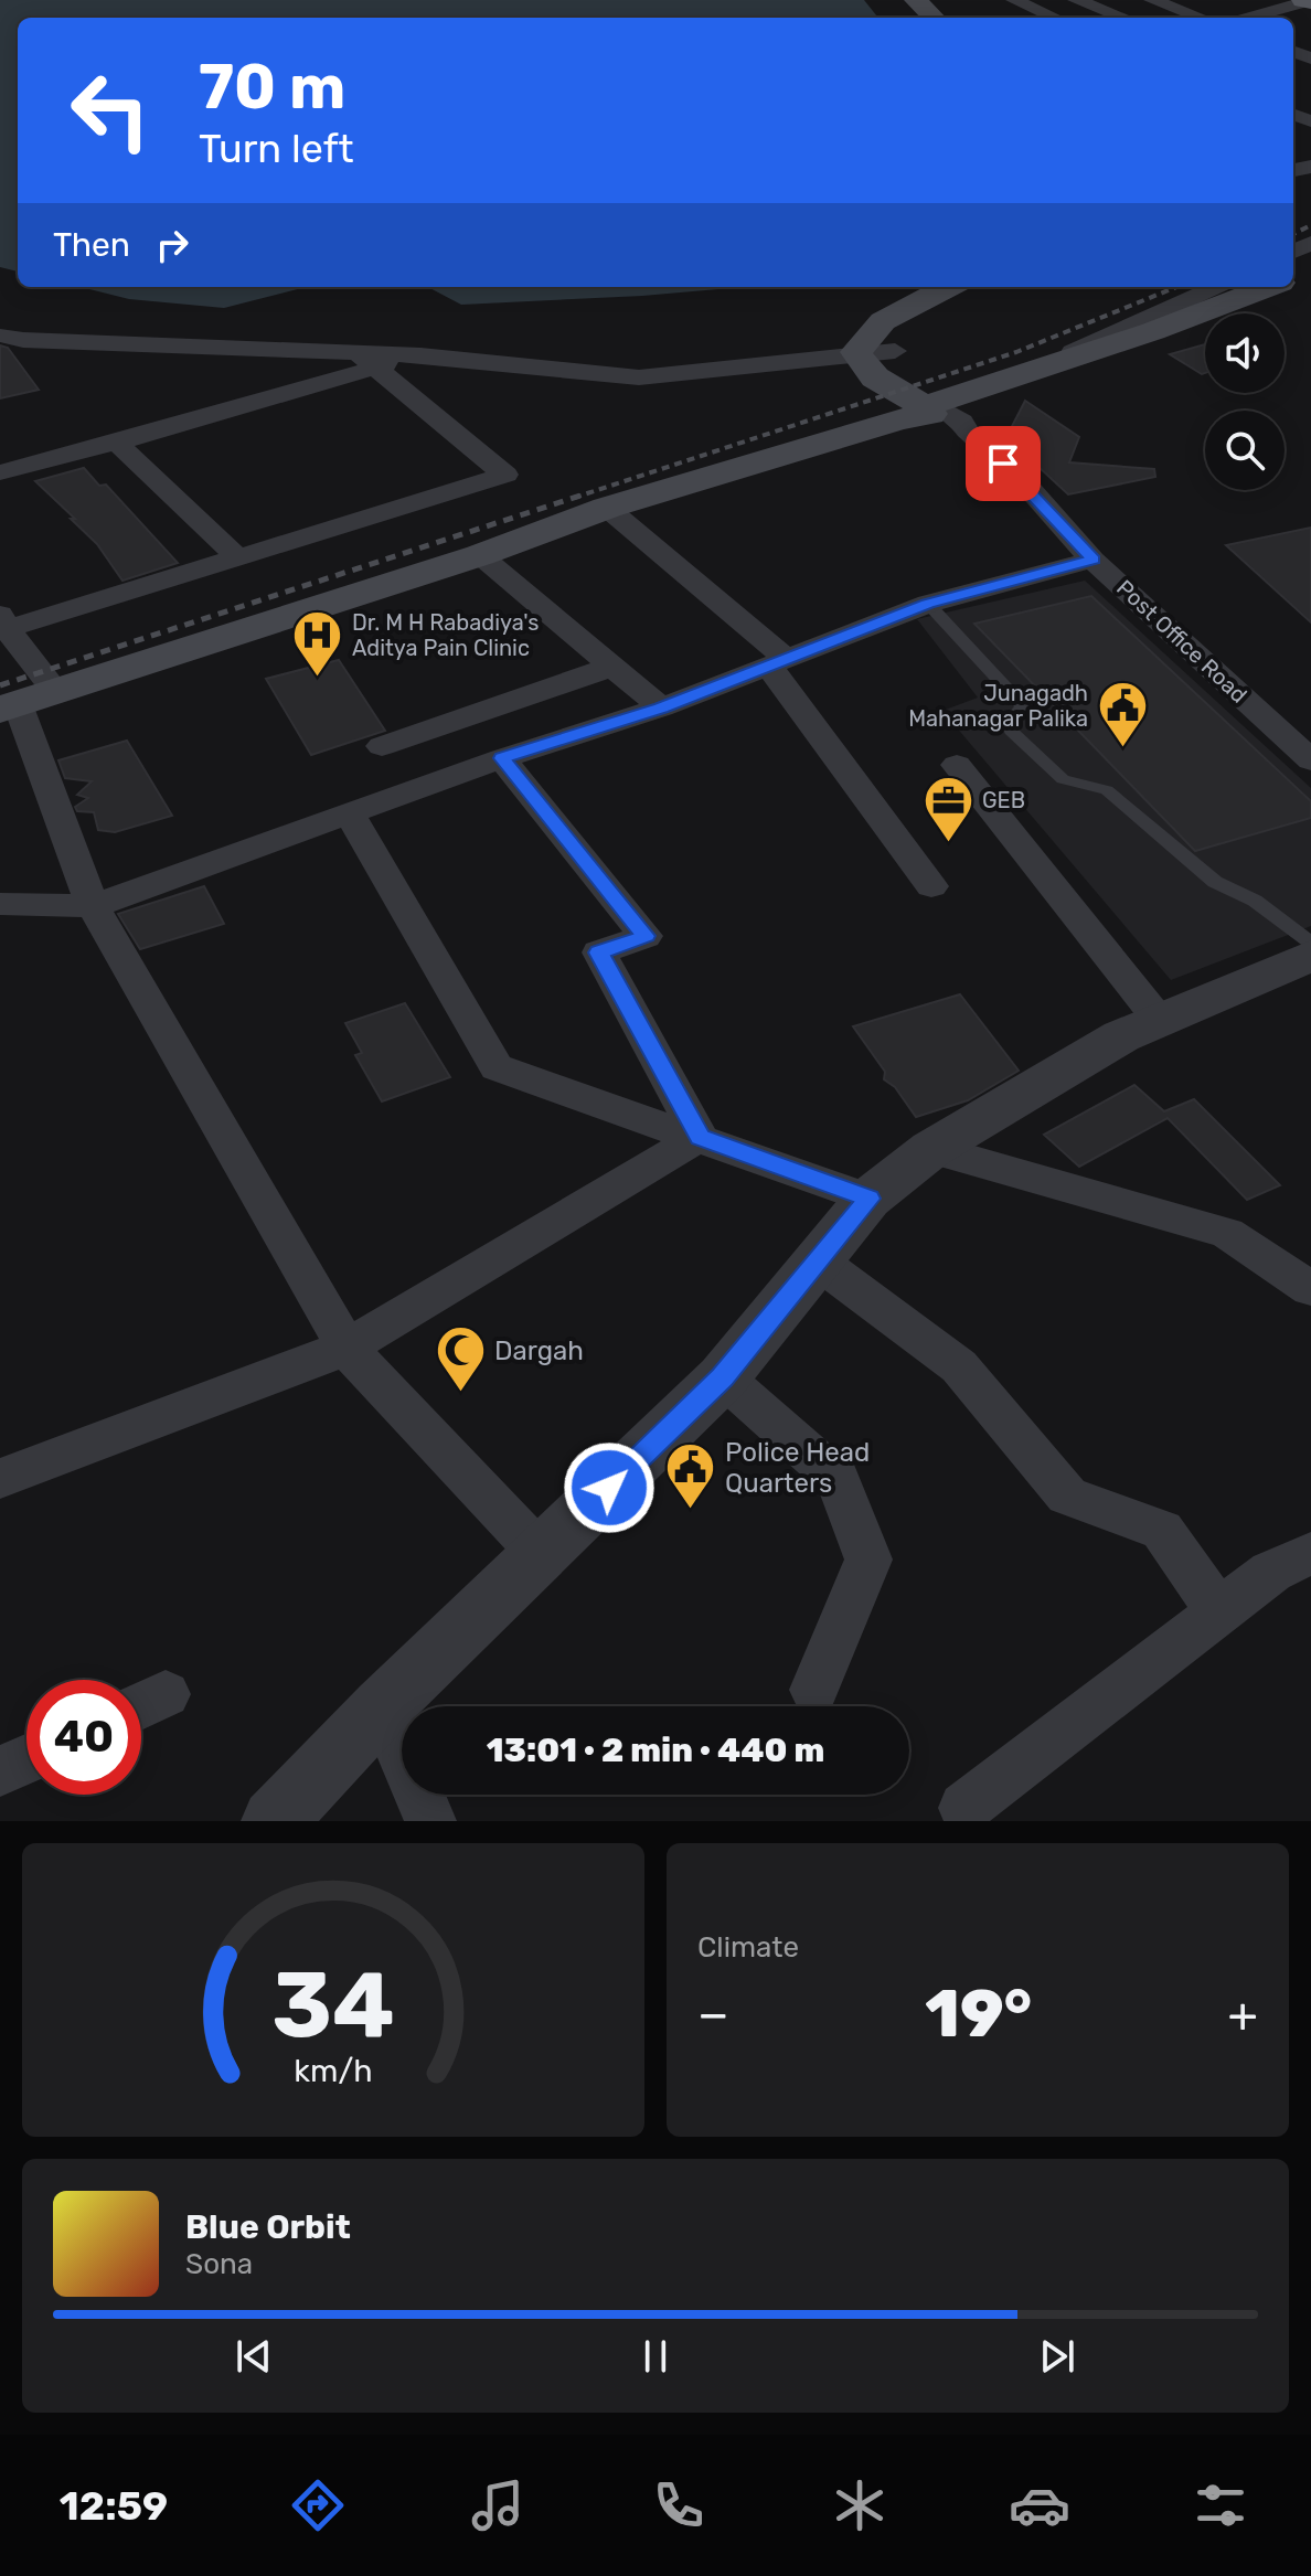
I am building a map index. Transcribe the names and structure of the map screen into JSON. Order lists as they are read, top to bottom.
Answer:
{
  "streets": {
    "street": ["Post Office Road"]
  },
  "places": {
    "hospital": ["Dr. M H Rabadiya's Aditya Pain Clinic"],
    "public building": ["Junagadh Mahanagar Palika", "Police Head Quarters"],
    "office": ["GEB"],
    "mosque": ["Dargah"]
  },
  "page": {
    "turn": ["70 m", "Turn left"],
    "then": "Then",
    "limit": "40",
    "trip": "13:01 · 2 min · 440 m",
    "tile": "Climate",
    "heat": ["−", "19°", "+"],
    "song": ["Blue Orbit", "Sona"],
    "tabs": "12:59",
    "gauge": ["34", "km/h"]
  }
}
